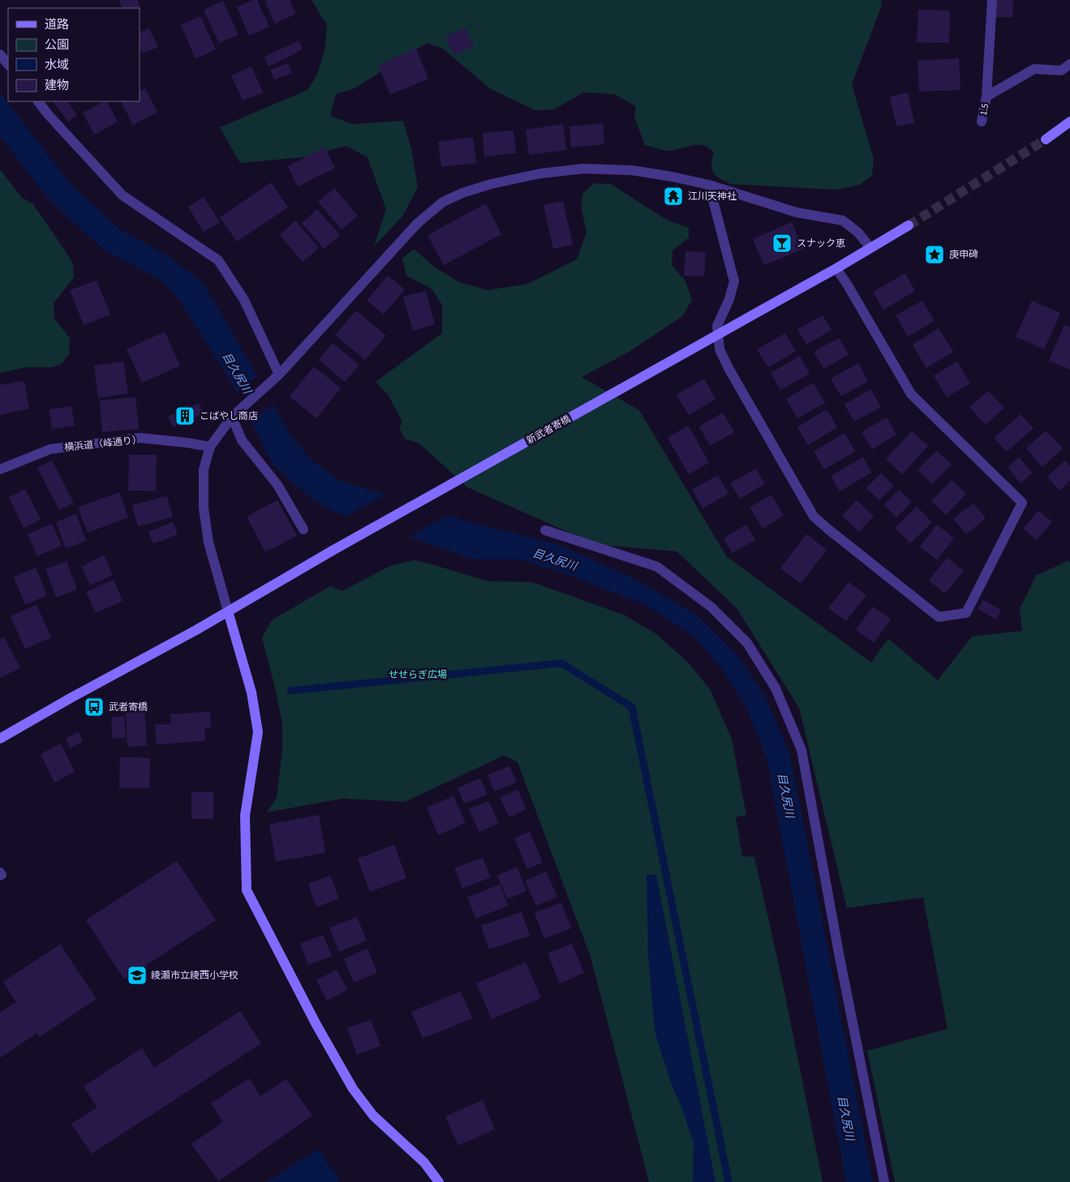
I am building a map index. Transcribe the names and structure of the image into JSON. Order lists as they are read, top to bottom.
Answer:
{
  "streets": {
    "street": ["1.5", "新武者寄橋", "横浜道（峰通り）"]
  },
  "water": ["目久尻川"],
  "parks": ["せせらぎ広場"],
  "places": {
    "temple": ["江川天神社"],
    "bar": ["スナック恵"],
    "place": ["庚申碑"],
    "building": ["こばやし商店"],
    "bus stop": ["武者寄橋"],
    "school or university": ["綾瀬市立綾西小学校"]
  },
  "legend": [
    "道路",
    "公園",
    "水域",
    "建物"
  ]
}
